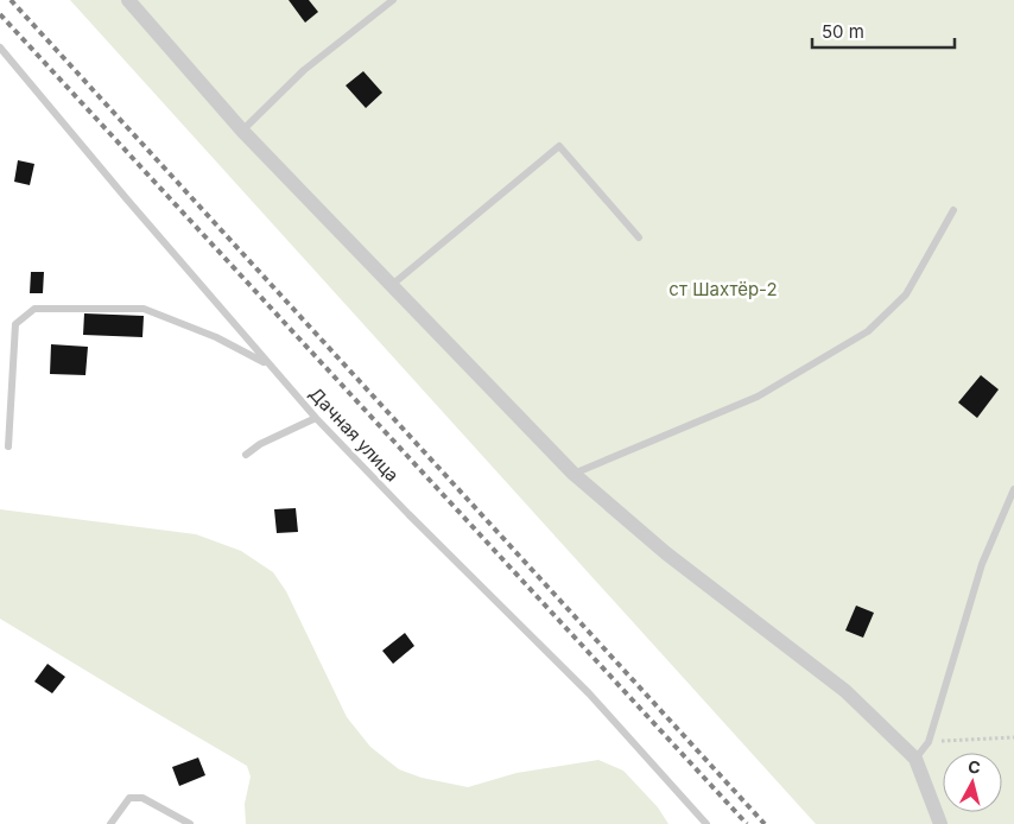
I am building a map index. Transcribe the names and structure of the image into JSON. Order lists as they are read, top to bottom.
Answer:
{
  "streets": {
    "lane": ["Дачная улица"]
  },
  "parks": ["ст Шахтёр-2"],
  "scale_bar": "50 m",
  "north": "top"
}
